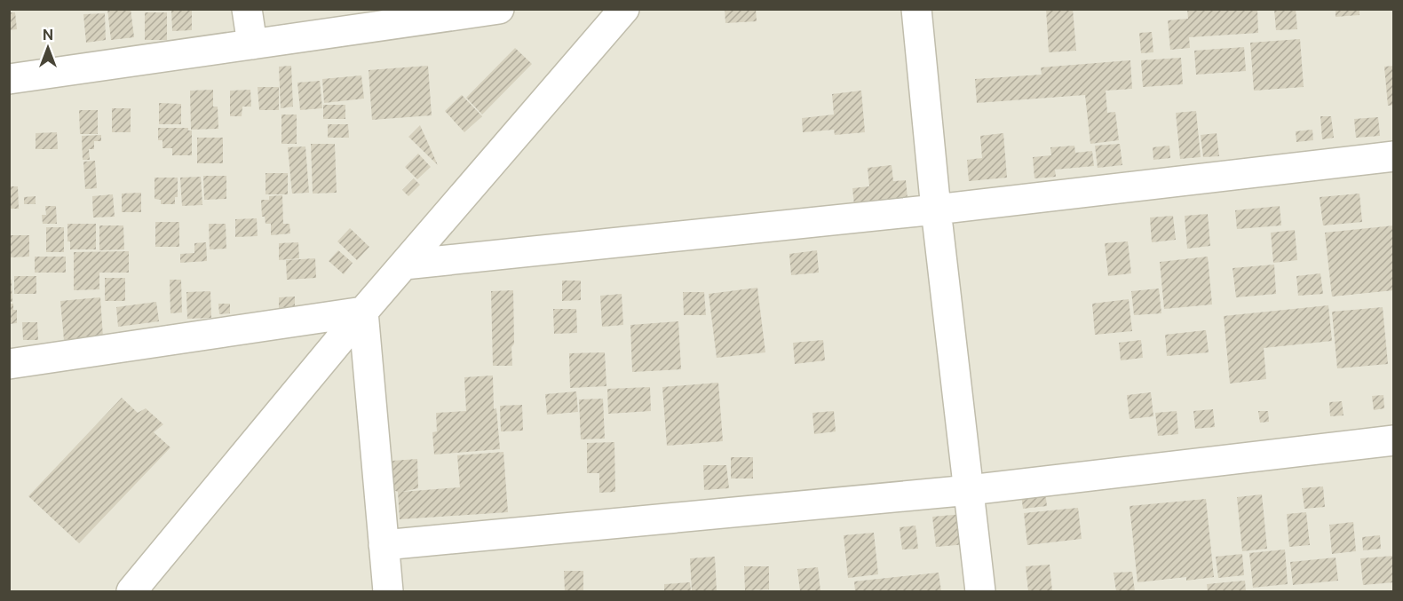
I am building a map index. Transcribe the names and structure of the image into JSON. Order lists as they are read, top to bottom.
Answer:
{
  "north": "top"
}
